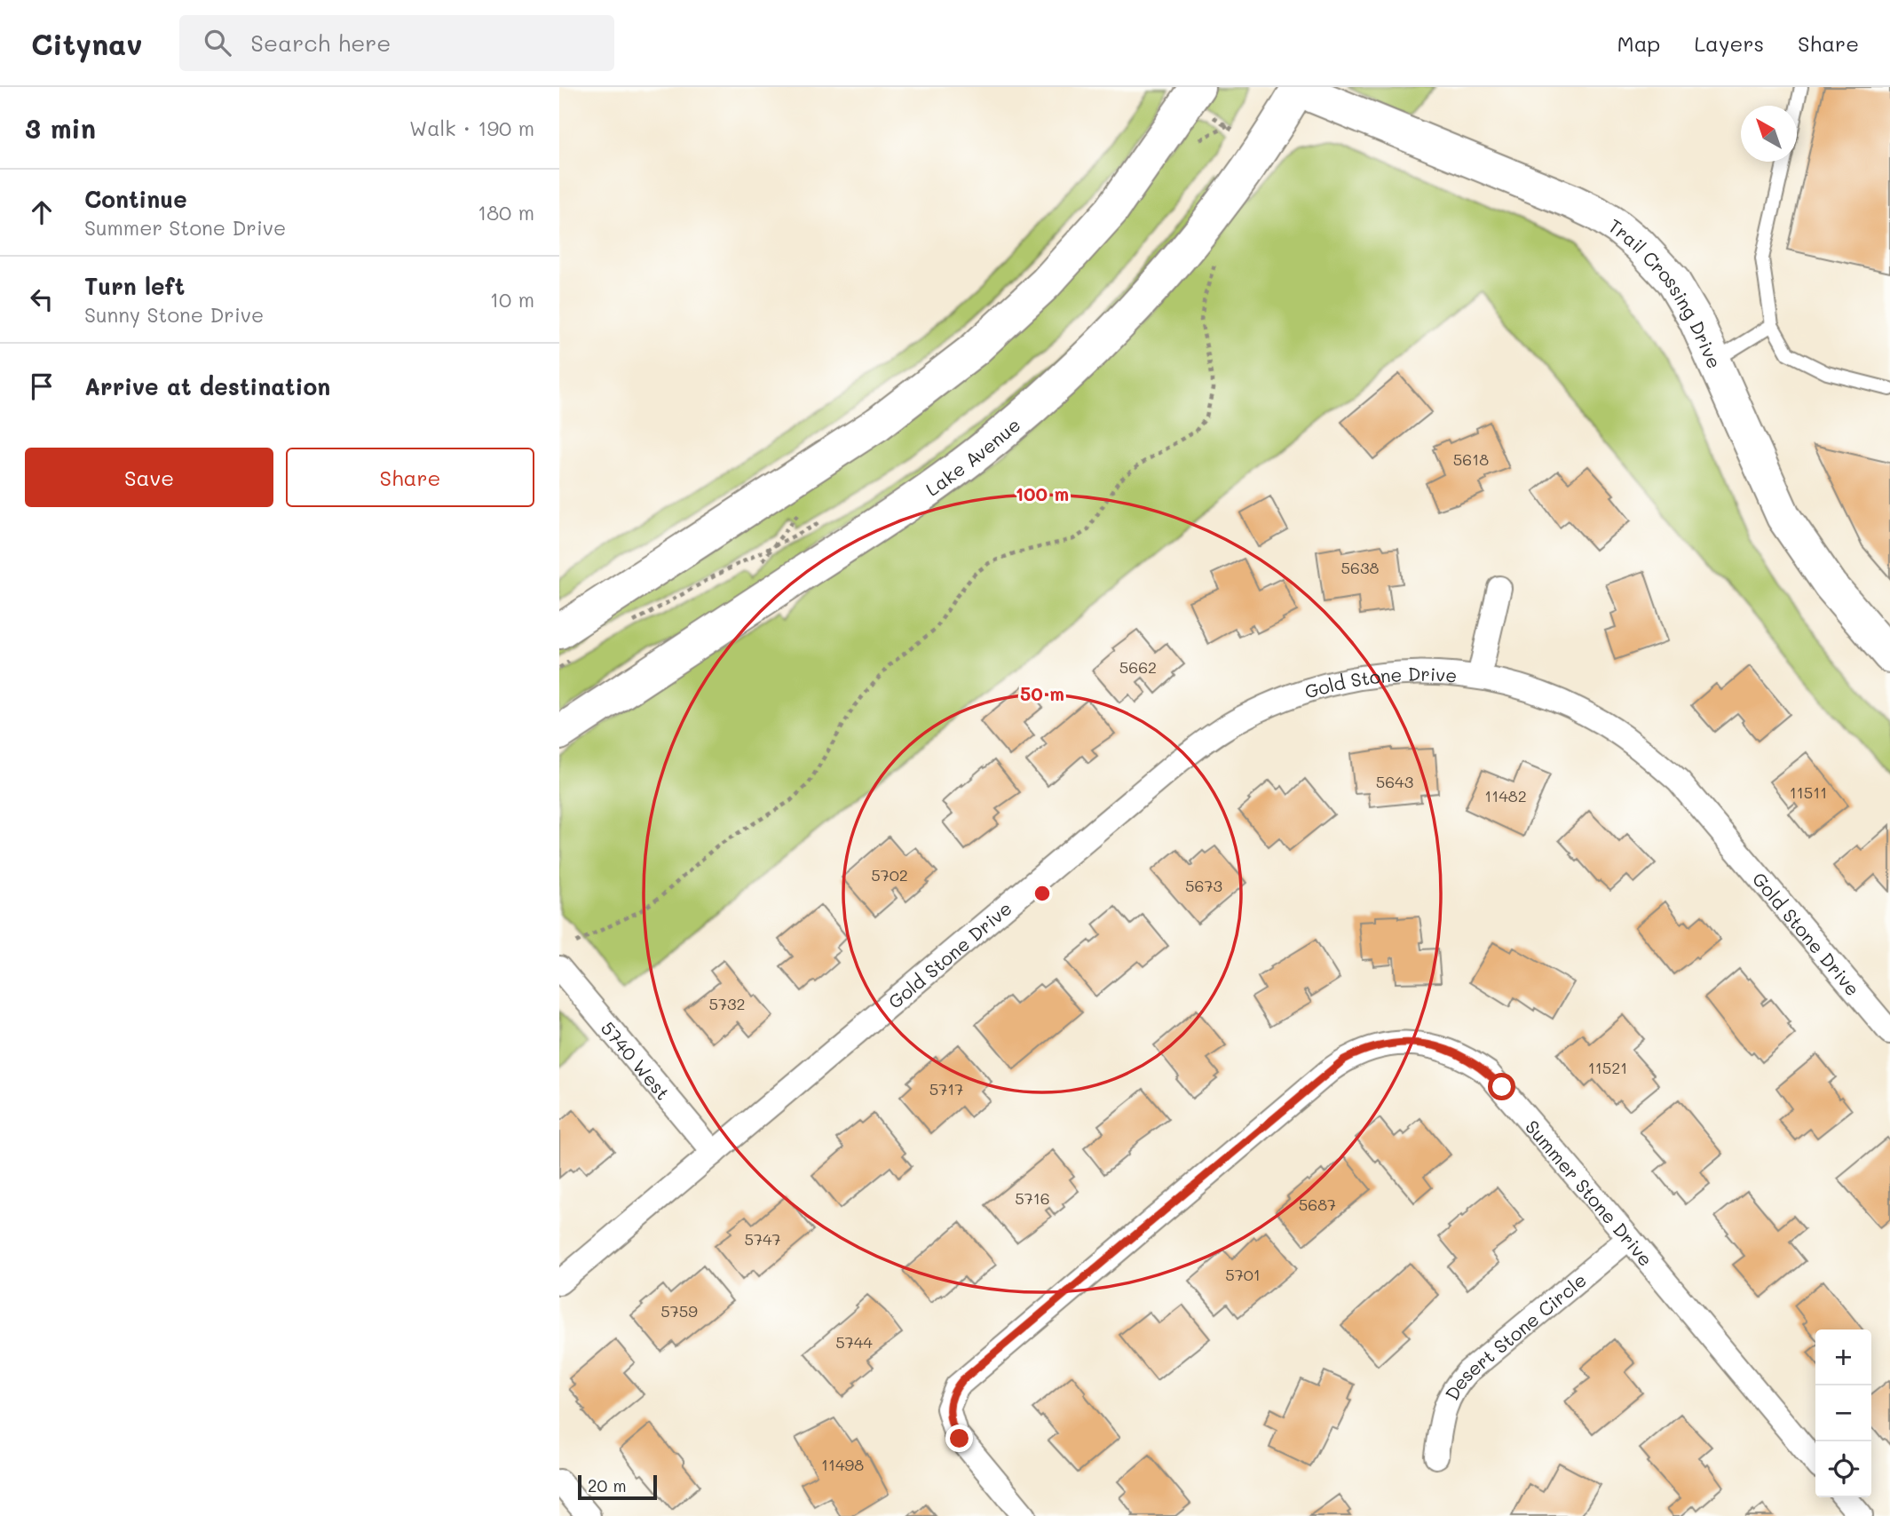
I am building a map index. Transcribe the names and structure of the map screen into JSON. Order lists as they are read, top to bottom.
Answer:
{
  "streets": {
    "street": [
      "Trail Crossing Drive",
      "Lake Avenue",
      "Gold Stone Drive",
      "5740 West",
      "Summer Stone Drive",
      "Desert Stone Circle"
    ]
  },
  "crossings": [
    ["Trail Crossing Drive", "Lake Avenue"],
    ["Gold Stone Drive", "5740 West"],
    ["Summer Stone Drive", "Desert Stone Circle"]
  ],
  "house_numbers": [
    "5618",
    "5638",
    "5662",
    "5643",
    "11511",
    "11482",
    "5702",
    "5673",
    "5732",
    "11521",
    "5717",
    "5716",
    "5687",
    "5747",
    "5701",
    "5759",
    "5744",
    "11498"
  ],
  "scale_bar": "20 m",
  "north": "top left",
  "page": {
    "header": "Citynav",
    "search": "Search here",
    "nav": ["Map", "Layers", "Share"],
    "heading": ["3 min", "Walk · 190 m"],
    "list": [
      ["Continue", "Summer Stone Drive", "180 m"],
      ["Turn left", "Sunny Stone Drive", "10 m"],
      "Arrive at destination"
    ],
    "buttons": ["Save", "Share"],
    "map_buttons": ["+", "−"],
    "scale": "20 m"
  },
  "rings": ["100 m", "50 m"]
}
